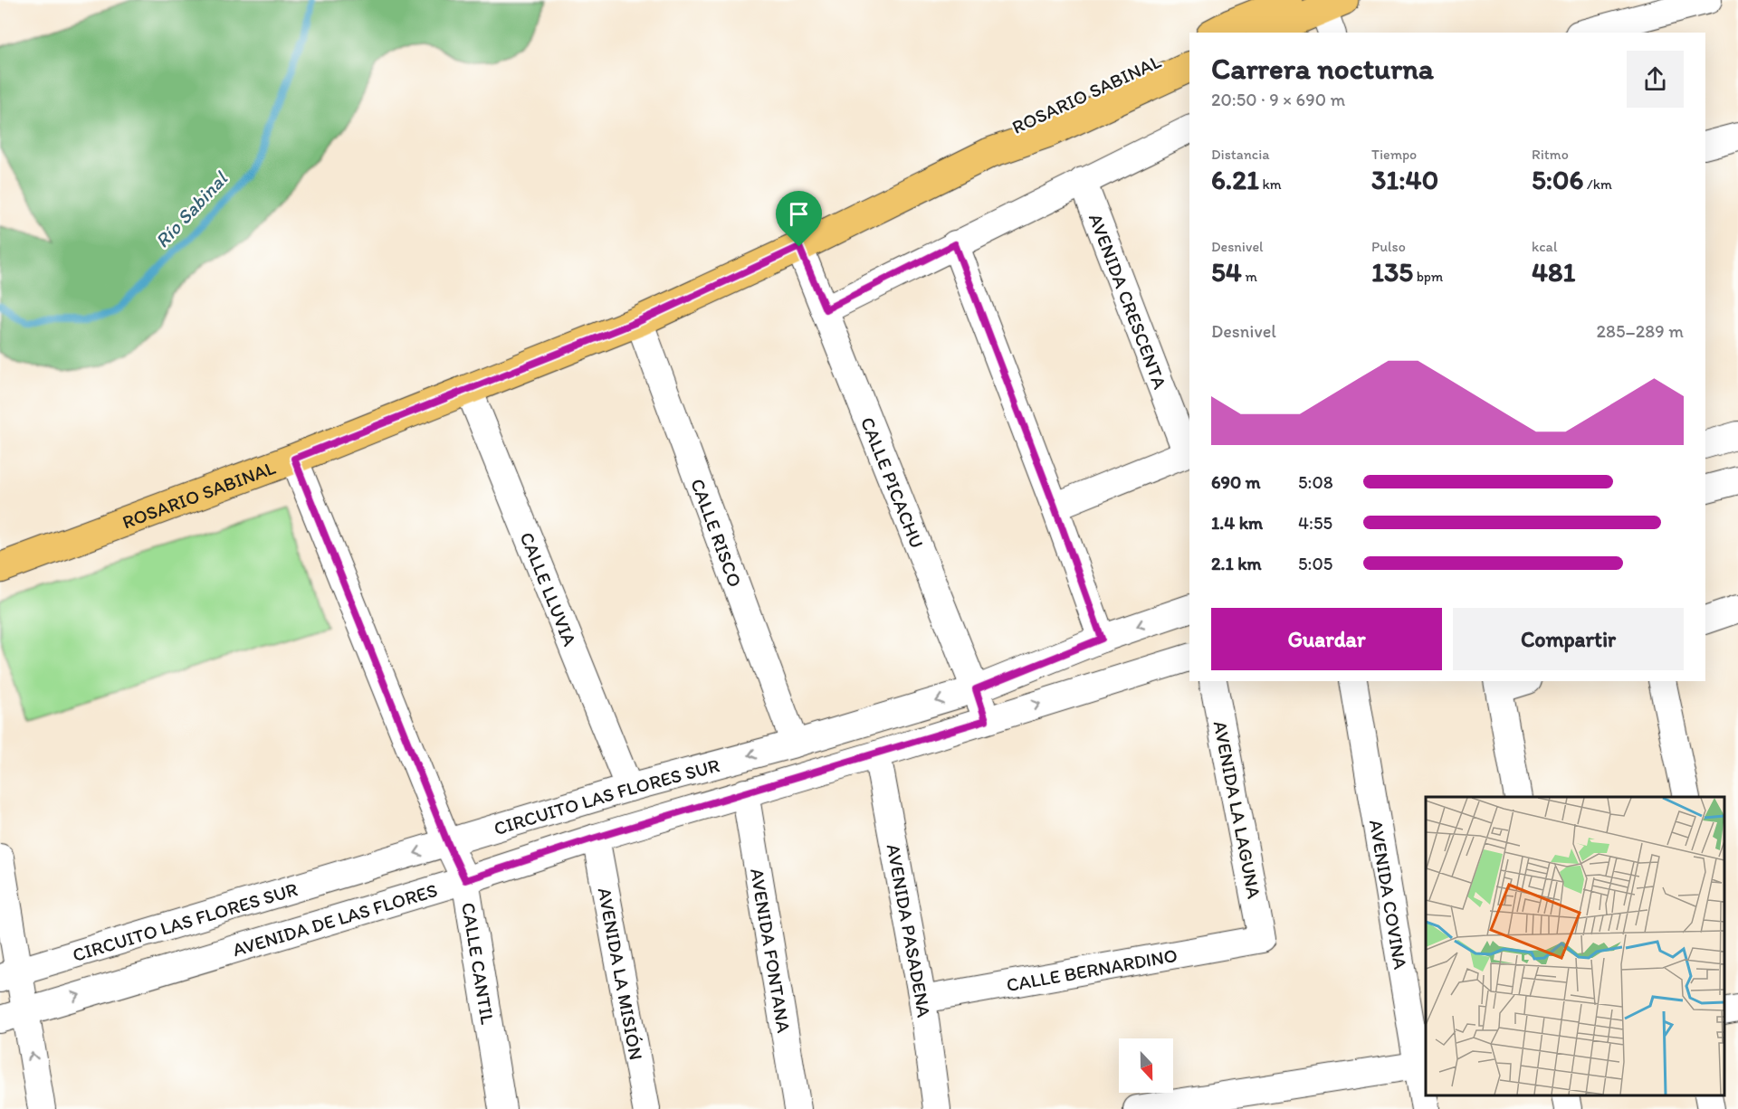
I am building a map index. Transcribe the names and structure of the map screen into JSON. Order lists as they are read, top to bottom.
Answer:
{
  "streets": {
    "main road": ["ROSARIO SABINAL"],
    "street": [
      "AVENIDA CRESCENTA",
      "CALLE PICACHU",
      "CALLE RISCO",
      "CALLE LLUVIA",
      "CIRCUITO LAS FLORES SUR",
      "AVENIDA LA LAGUNA",
      "AVENIDA COVINA",
      "AVENIDA DE LAS FLORES",
      "AVENIDA PASADENA",
      "AVENIDA FONTANA",
      "CALLE CANTIL",
      "CALLE BERNARDINO",
      "AVENIDA LA MISIÓN"
    ]
  },
  "crossings": [
    ["ROSARIO SABINAL", "CALLE PICACHU"],
    ["ROSARIO SABINAL", "CALLE RISCO"],
    ["ROSARIO SABINAL", "CALLE LLUVIA"],
    ["ROSARIO SABINAL", "CALLE CANTIL"],
    ["CALLE PICACHU", "CIRCUITO LAS FLORES SUR"],
    ["CALLE PICACHU", "AVENIDA DE LAS FLORES"],
    ["CALLE RISCO", "CIRCUITO LAS FLORES SUR"],
    ["CALLE LLUVIA", "CIRCUITO LAS FLORES SUR"],
    ["CIRCUITO LAS FLORES SUR", "CALLE CANTIL"],
    ["AVENIDA LA LAGUNA", "CALLE BERNARDINO"],
    ["AVENIDA DE LAS FLORES", "AVENIDA PASADENA"],
    ["AVENIDA DE LAS FLORES", "AVENIDA FONTANA"],
    ["AVENIDA DE LAS FLORES", "CALLE CANTIL"],
    ["AVENIDA DE LAS FLORES", "AVENIDA LA MISIÓN"],
    ["AVENIDA PASADENA", "CALLE BERNARDINO"]
  ],
  "one_way": ["CIRCUITO LAS FLORES SUR", "AVENIDA DE LAS FLORES"],
  "water": ["Río Sabinal"],
  "north": "bottom",
  "page": {
    "heading": ["Carrera nocturna", "20:50 · 9 × 690 m"],
    "stats": [
      ["Distancia", "6.21 km"],
      ["Tiempo", "31:40"],
      ["Ritmo", "5:06 /km"],
      ["Desnivel", "54 m"],
      ["Pulso", "135 bpm"],
      ["kcal", "481"]
    ],
    "chart": ["Desnivel", "285–289 m"],
    "list": [
      {
        "name": "690 m",
        "note": "5:08"
      },
      {
        "name": "1.4 km",
        "note": "4:55"
      },
      {
        "name": "2.1 km",
        "note": "5:05"
      }
    ],
    "buttons": ["Guardar", "Compartir"]
  }
}
